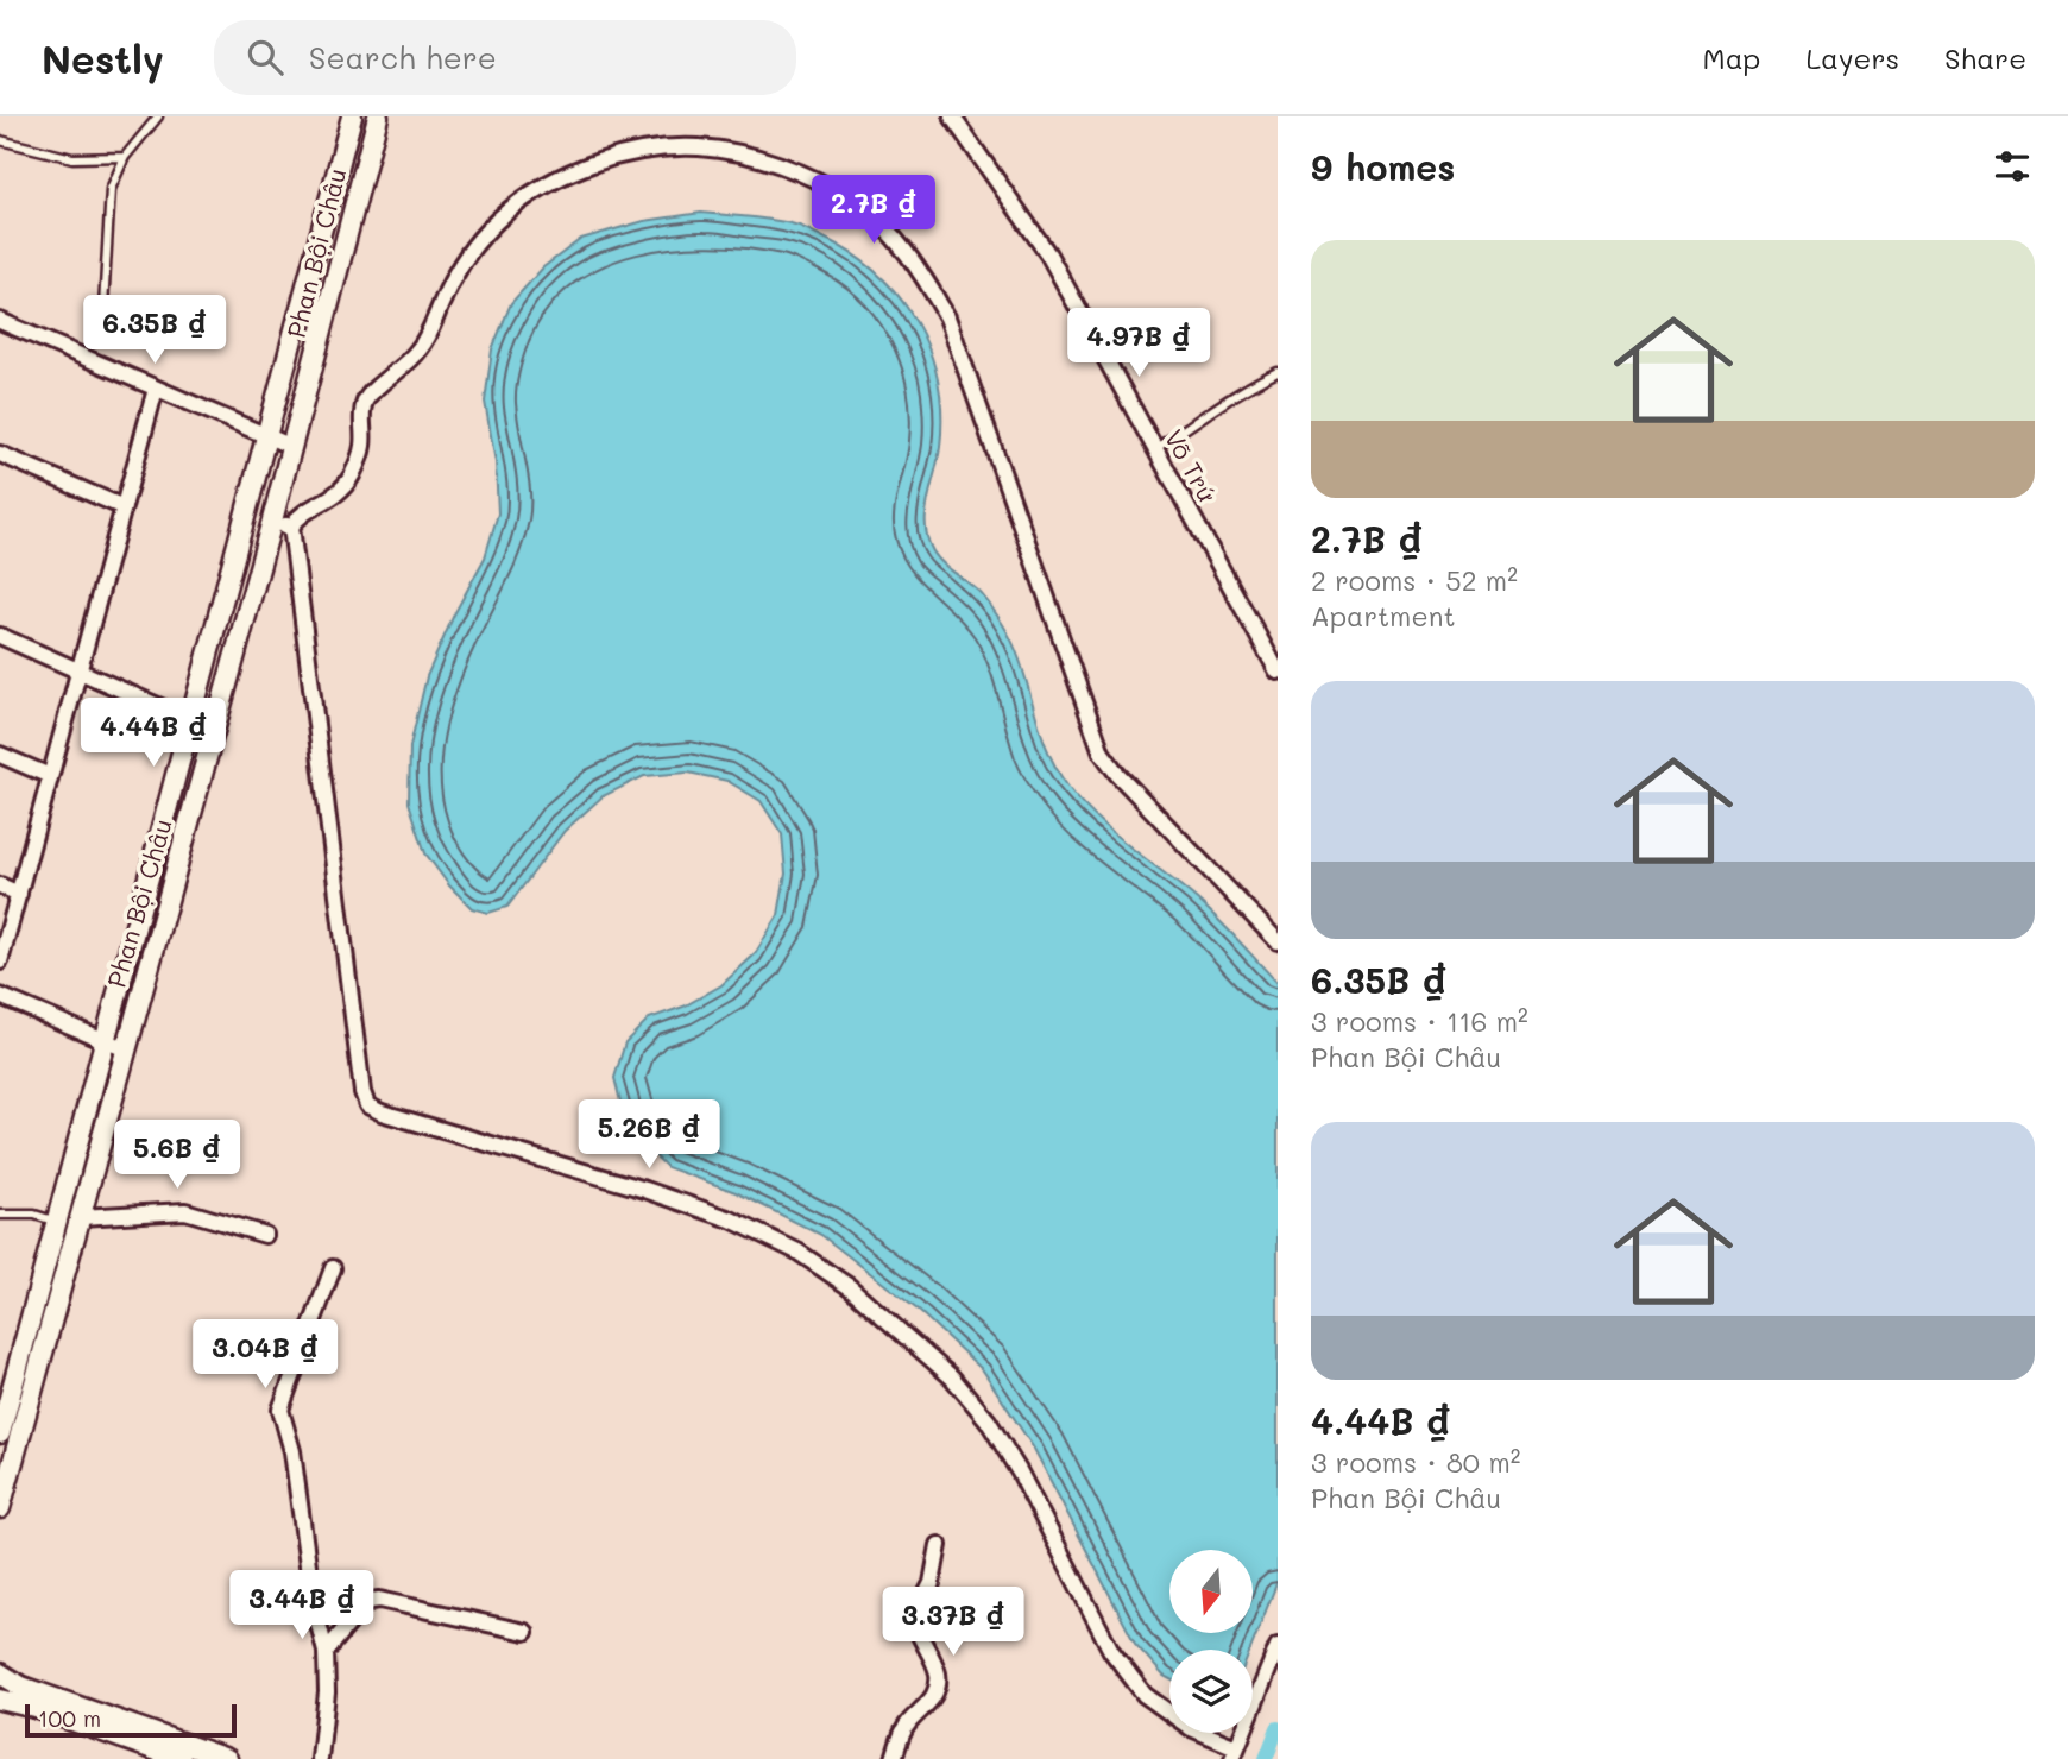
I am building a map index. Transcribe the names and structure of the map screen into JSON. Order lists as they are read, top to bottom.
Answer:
{
  "streets": {
    "street": ["Phan Bội Châu", "Võ Trứ"]
  },
  "scale_bar": "100 m",
  "north": "bottom",
  "page": {
    "header": "Nestly",
    "search": "Search here",
    "nav": ["Map", "Layers", "Share"],
    "heading": "9 homes",
    "price": [
      "2.7B ₫",
      "6.35B ₫",
      "4.97B ₫",
      "4.44B ₫",
      "5.26B ₫",
      "5.6B ₫",
      "3.04B ₫",
      "3.44B ₫",
      "3.37B ₫"
    ],
    "list": [
      {
        "name": "2.7B ₫",
        "note": "2 rooms · 52 m² · Apartment"
      },
      {
        "name": "6.35B ₫",
        "note": "3 rooms · 116 m² · Phan Bội Châu"
      },
      {
        "name": "4.44B ₫",
        "note": "3 rooms · 80 m² · Phan Bội Châu"
      }
    ],
    "scale": "100 m"
  }
}
